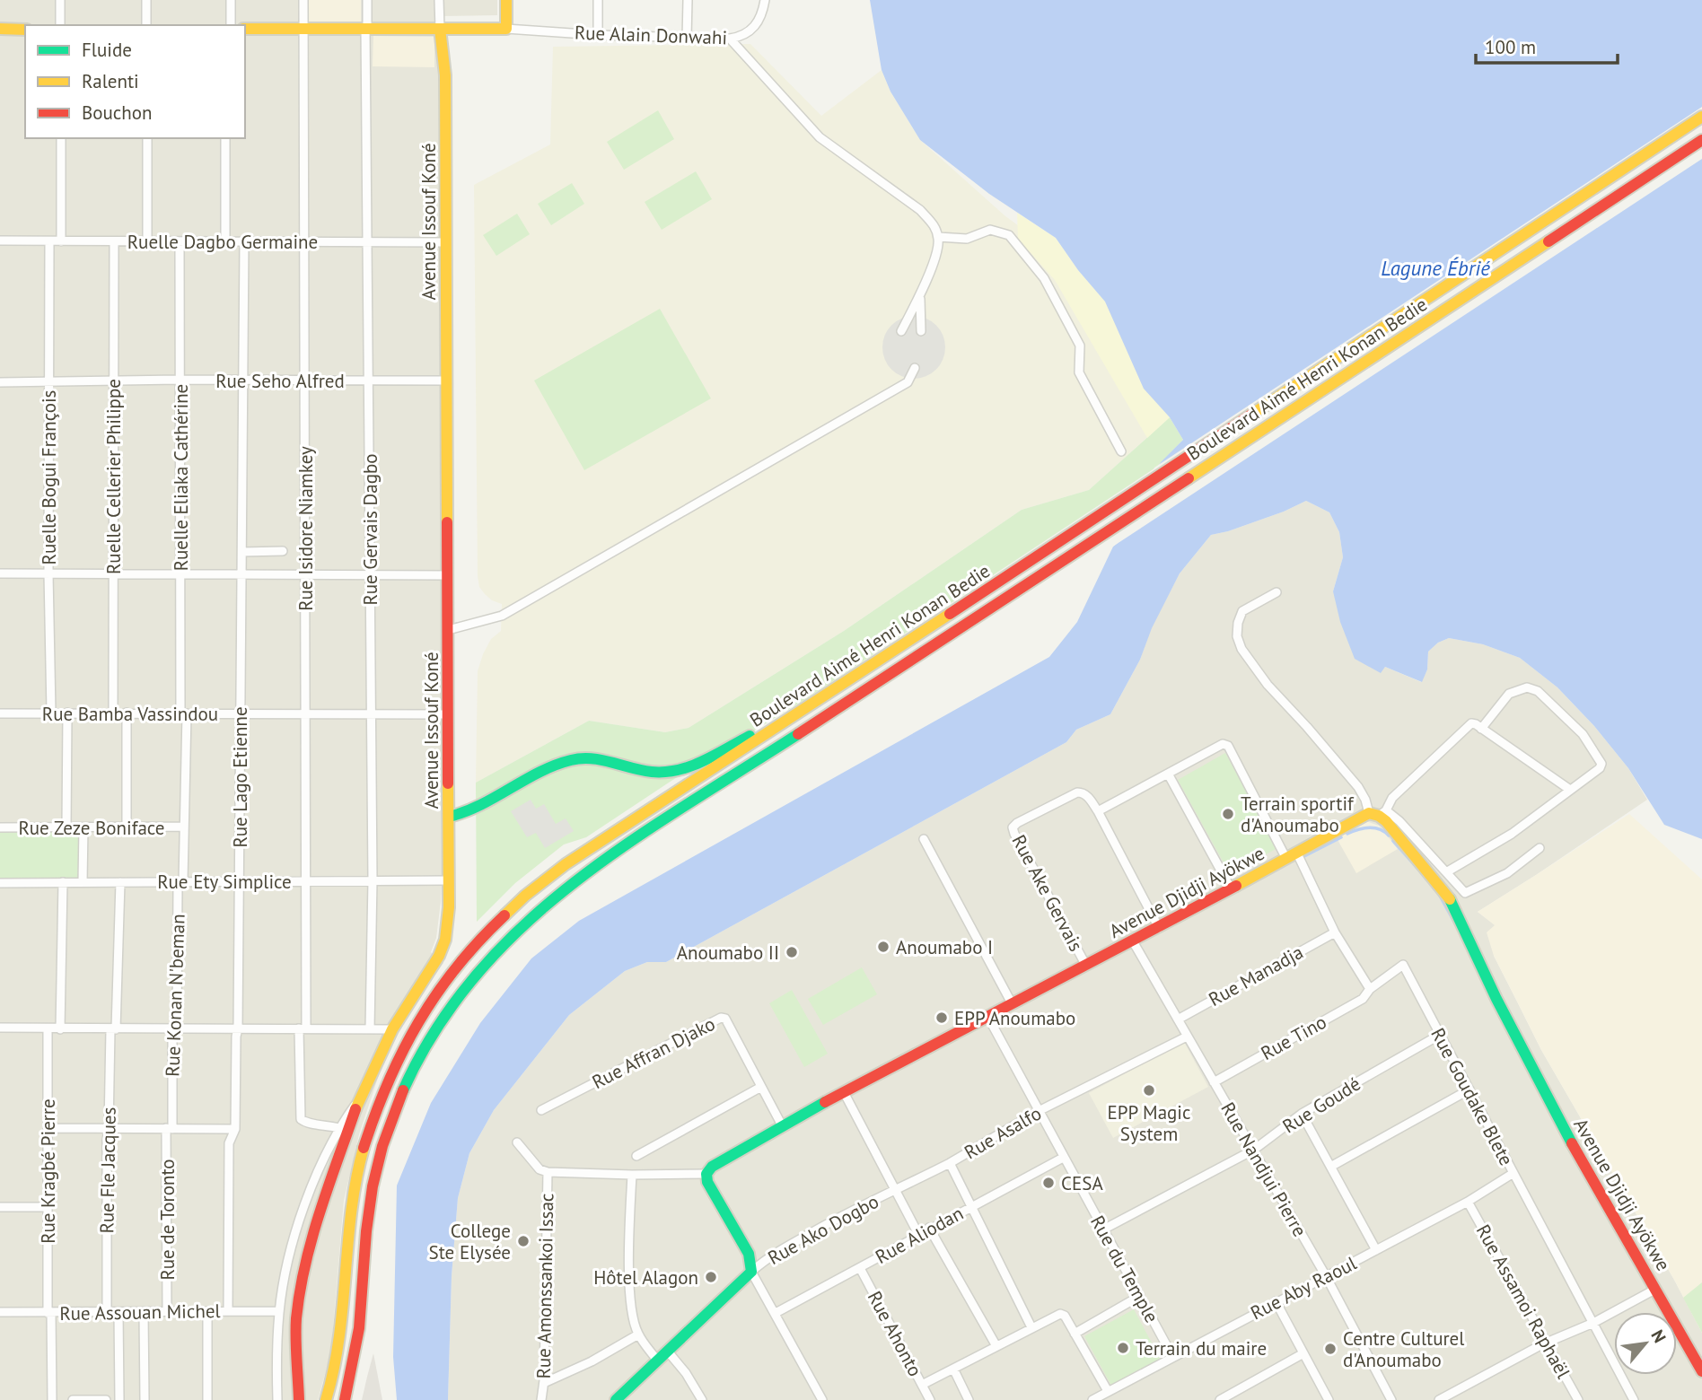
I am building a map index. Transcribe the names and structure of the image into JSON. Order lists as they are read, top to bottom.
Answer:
{
  "streets": {
    "main road": ["Avenue Issouf Koné", "Boulevard Aimé Henri Konan Bedie", "Avenue Djidji Ayökwe"],
    "street": [
      "Rue Alain Donwahi",
      "Ruelle Dagbo Germaine",
      "Rue Seho Alfred",
      "Ruelle Cellerier Philippe",
      "Ruelle Bogui François",
      "Ruelle Eliaka Cathérine",
      "Rue Isidore Niamkey",
      "Rue Gervais Dagbo",
      "Rue Bamba Vassindou",
      "Rue Lago Etienne",
      "Rue Zeze Boniface",
      "Rue Ety Simplice",
      "Rue Ake Gervais",
      "Rue Manadja",
      "Rue Konan N'beman",
      "Rue Tino",
      "Rue Affran Djako",
      "Rue Goudake Blete",
      "Rue Goudé",
      "Rue Asalfo",
      "Rue Nandjui Pierre",
      "Rue Fle Jacques",
      "Rue Kragbé Pierre",
      "Rue de Toronto",
      "Rue Ako Dogbo",
      "Rue Aliodan",
      "Rue du Temple",
      "Rue Amonssankoi Issac",
      "Rue Aby Raoul",
      "Rue Assamoi Raphaël",
      "Rue Assouan Michel",
      "Rue Ahonto"
    ]
  },
  "crossings": [
    ["Avenue Issouf Koné", "Ruelle Dagbo Germaine"],
    ["Avenue Issouf Koné", "Rue Seho Alfred"],
    ["Avenue Issouf Koné", "Rue Bamba Vassindou"],
    ["Avenue Issouf Koné", "Rue Ety Simplice"],
    ["Ruelle Dagbo Germaine", "Ruelle Cellerier Philippe"],
    ["Ruelle Dagbo Germaine", "Ruelle Bogui François"],
    ["Ruelle Dagbo Germaine", "Ruelle Eliaka Cathérine"],
    ["Ruelle Dagbo Germaine", "Rue Isidore Niamkey"],
    ["Ruelle Dagbo Germaine", "Rue Gervais Dagbo"],
    ["Ruelle Dagbo Germaine", "Rue Lago Etienne"],
    ["Rue Seho Alfred", "Ruelle Cellerier Philippe"],
    ["Rue Seho Alfred", "Ruelle Bogui François"],
    ["Rue Seho Alfred", "Ruelle Eliaka Cathérine"],
    ["Rue Seho Alfred", "Rue Isidore Niamkey"],
    ["Rue Seho Alfred", "Rue Gervais Dagbo"],
    ["Rue Seho Alfred", "Rue Lago Etienne"],
    ["Ruelle Cellerier Philippe", "Rue Bamba Vassindou"],
    ["Ruelle Bogui François", "Rue Bamba Vassindou"],
    ["Ruelle Eliaka Cathérine", "Rue Bamba Vassindou"],
    ["Ruelle Eliaka Cathérine", "Rue Konan N'beman"],
    ["Rue Isidore Niamkey", "Rue Bamba Vassindou"],
    ["Rue Isidore Niamkey", "Rue Ety Simplice"],
    ["Rue Gervais Dagbo", "Rue Bamba Vassindou"],
    ["Rue Gervais Dagbo", "Rue Ety Simplice"],
    ["Rue Bamba Vassindou", "Rue Lago Etienne"],
    ["Rue Bamba Vassindou", "Rue Konan N'beman"],
    ["Rue Lago Etienne", "Rue Ety Simplice"],
    ["Rue Lago Etienne", "Rue Assouan Michel"],
    ["Rue Zeze Boniface", "Rue Konan N'beman"],
    ["Rue Ety Simplice", "Rue Konan N'beman"],
    ["Rue Ety Simplice", "Rue Fle Jacques"],
    ["Avenue Djidji Ayökwe", "Rue Ake Gervais"],
    ["Avenue Djidji Ayökwe", "Rue Affran Djako"],
    ["Avenue Djidji Ayökwe", "Rue Nandjui Pierre"],
    ["Avenue Djidji Ayökwe", "Rue du Temple"],
    ["Rue Manadja", "Rue Nandjui Pierre"],
    ["Rue Konan N'beman", "Rue de Toronto"],
    ["Rue Tino", "Rue Goudake Blete"],
    ["Rue Tino", "Rue Nandjui Pierre"],
    ["Rue Goudake Blete", "Rue Goudé"],
    ["Rue Goudake Blete", "Rue Aby Raoul"],
    ["Rue Goudé", "Rue Nandjui Pierre"],
    ["Rue Goudé", "Rue du Temple"],
    ["Rue Asalfo", "Rue Nandjui Pierre"],
    ["Rue Asalfo", "Rue Ako Dogbo"],
    ["Rue Asalfo", "Rue Aliodan"],
    ["Rue Asalfo", "Rue du Temple"],
    ["Rue Nandjui Pierre", "Rue Aby Raoul"],
    ["Rue Fle Jacques", "Rue Assouan Michel"],
    ["Rue Kragbé Pierre", "Rue Assouan Michel"],
    ["Rue de Toronto", "Rue Assouan Michel"],
    ["Rue Aliodan", "Rue du Temple"],
    ["Rue Aliodan", "Rue Ahonto"],
    ["Rue du Temple", "Rue Aby Raoul"],
    ["Rue Aby Raoul", "Rue Assamoi Raphaël"]
  ],
  "water": ["Lagune Ébrié"],
  "places": [
    "Terrain sportif d'Anoumabo",
    "Anoumabo I",
    "Anoumabo II",
    "EPP Anoumabo",
    "EPP Magic System",
    "CESA",
    "College Ste Elysée",
    "Hôtel Alagon",
    "Terrain du maire",
    "Centre Culturel d'Anoumabo"
  ],
  "legend": ["Fluide", "Ralenti", "Bouchon"],
  "scale_bar": "100 m",
  "north": "top right"
}
